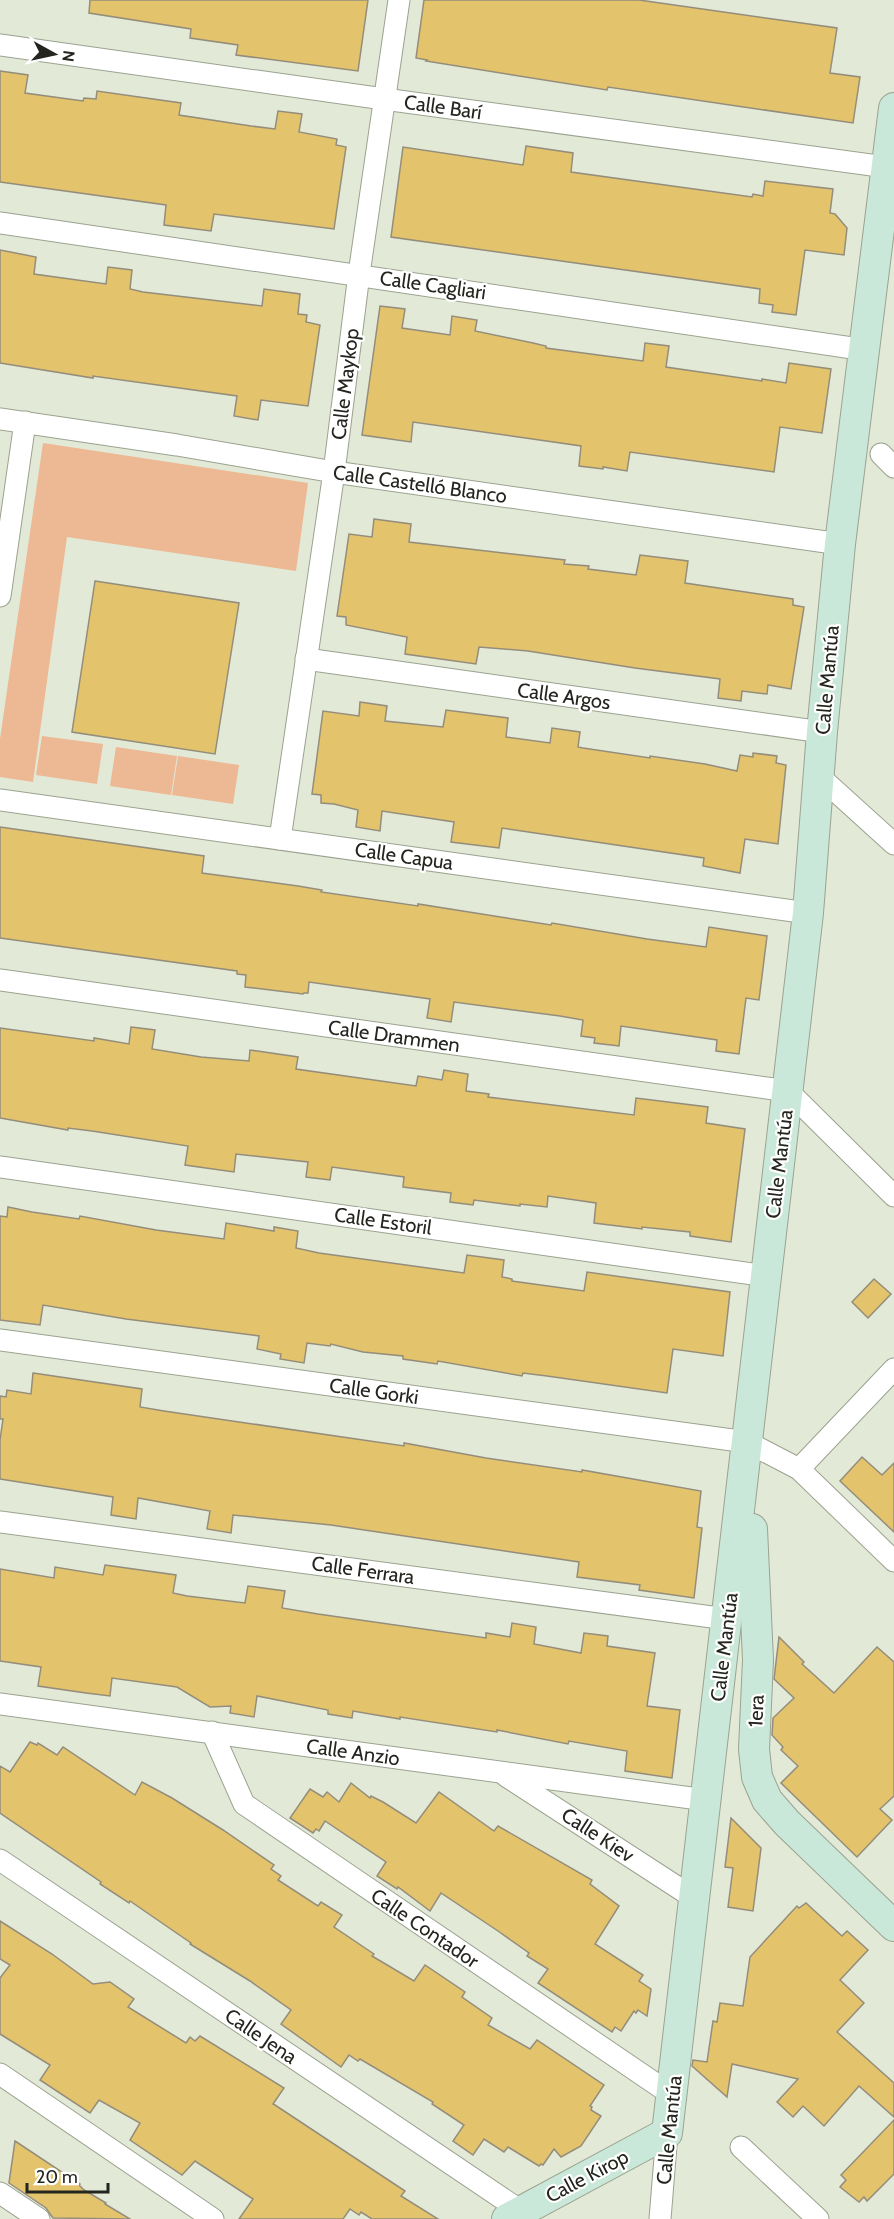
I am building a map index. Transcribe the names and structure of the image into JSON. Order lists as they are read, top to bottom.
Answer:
{
  "streets": {
    "street": [
      "Calle Barí",
      "Calle Cagliari",
      "Calle Maykop",
      "Calle Castelló Blanco",
      "Calle Mantúa",
      "Calle Argos",
      "Calle Capua",
      "Calle Drammen",
      "Calle Estoril",
      "Calle Gorki",
      "Calle Ferrara",
      "1era",
      "Calle Anzio",
      "Calle Kiev",
      "Calle Contador",
      "Calle Jena",
      "Calle Kirop"
    ]
  },
  "crossings": [
    ["Calle Barí", "Calle Maykop"],
    ["Calle Barí", "Calle Mantúa"],
    ["Calle Cagliari", "Calle Maykop"],
    ["Calle Cagliari", "Calle Mantúa"],
    ["Calle Maykop", "Calle Castelló Blanco"],
    ["Calle Maykop", "Calle Argos"],
    ["Calle Maykop", "Calle Capua"],
    ["Calle Castelló Blanco", "Calle Mantúa"],
    ["Calle Mantúa", "Calle Argos"],
    ["Calle Mantúa", "Calle Capua"],
    ["Calle Mantúa", "Calle Drammen"],
    ["Calle Mantúa", "Calle Estoril"],
    ["Calle Mantúa", "Calle Gorki"],
    ["Calle Mantúa", "Calle Ferrara"],
    ["Calle Mantúa", "1era"],
    ["Calle Mantúa", "Calle Anzio"],
    ["Calle Mantúa", "Calle Kiev"],
    ["Calle Mantúa", "Calle Contador"],
    ["Calle Mantúa", "Calle Kirop"],
    ["Calle Gorki", "1era"],
    ["Calle Anzio", "Calle Kiev"],
    ["Calle Anzio", "Calle Contador"],
    ["Calle Jena", "Calle Kirop"]
  ],
  "scale_bar": "20 m",
  "north": "right"
}
